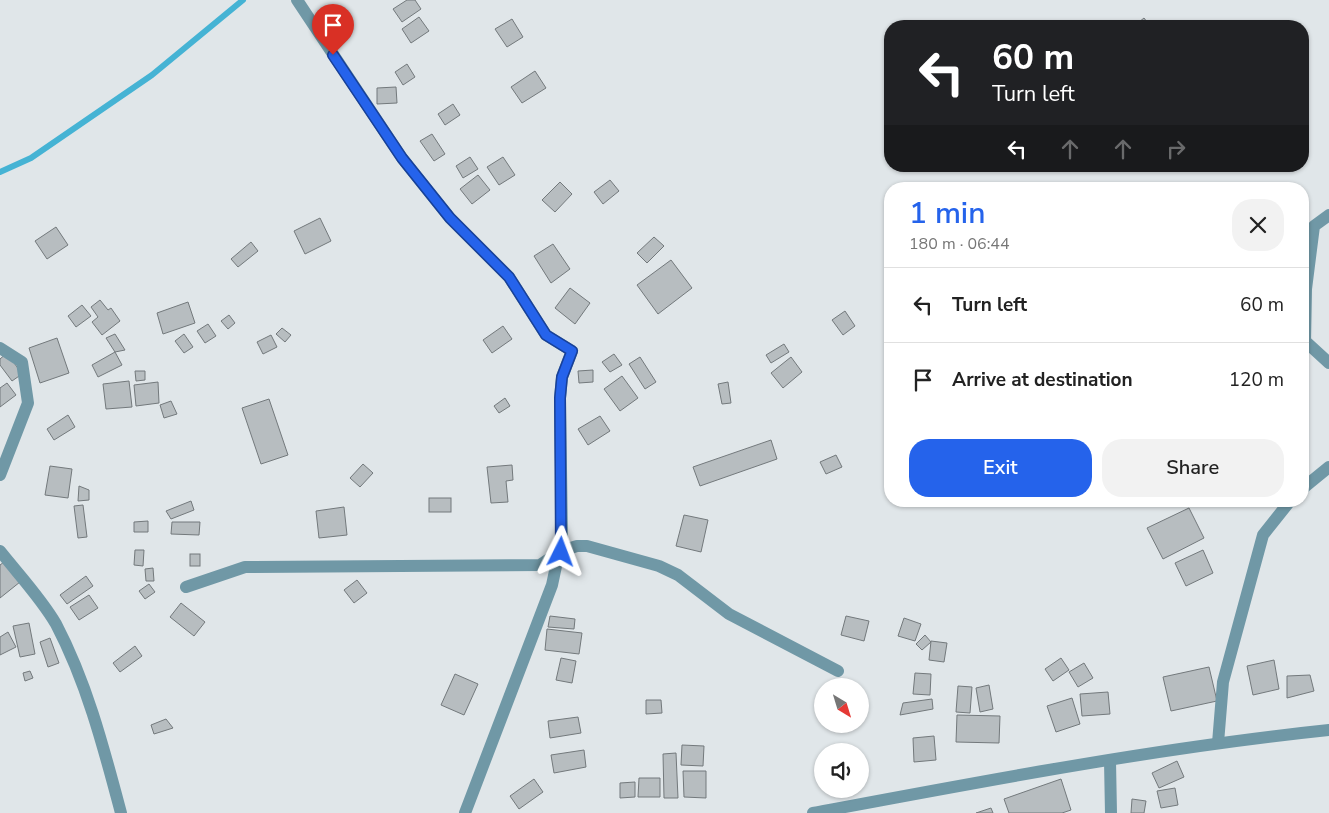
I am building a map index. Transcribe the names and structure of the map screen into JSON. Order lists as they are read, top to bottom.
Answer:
{
  "north": "bottom right",
  "page": {
    "turn": ["60 m", "Turn left"],
    "heading": ["1 min", "180 m · 06:44"],
    "list": [
      {
        "name": "Turn left",
        "value": "60 m"
      },
      {
        "name": "Arrive at destination",
        "value": "120 m"
      }
    ],
    "buttons": ["Exit", "Share"]
  }
}
